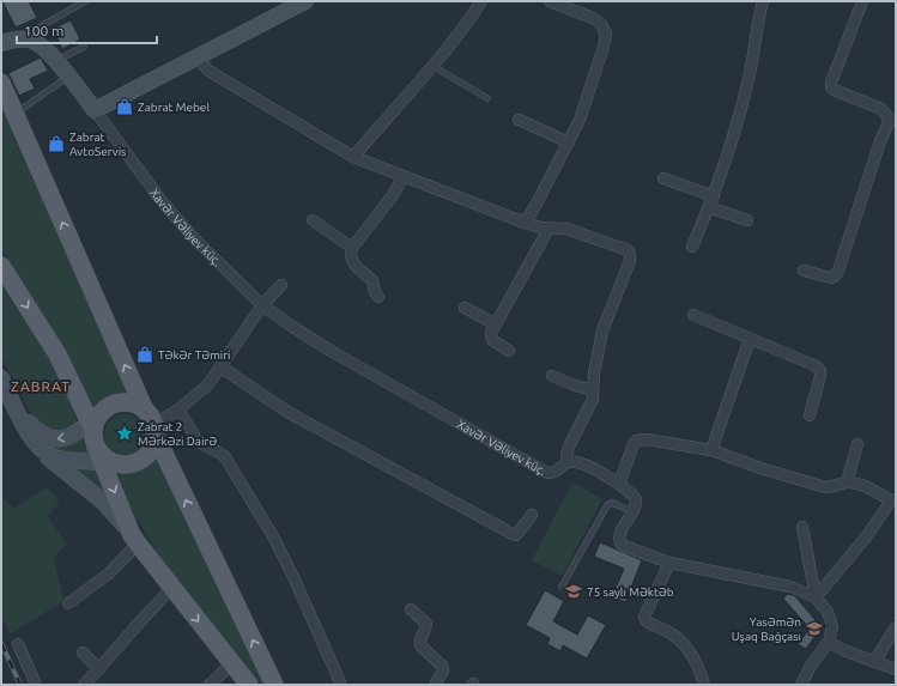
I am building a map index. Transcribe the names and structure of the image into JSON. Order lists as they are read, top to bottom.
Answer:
{
  "streets": {
    "street": ["Xavər Vəliyev küç."]
  },
  "districts": ["ZABRAT"],
  "places": {
    "shop": ["Zabrat Mebel", "Zabrat AvtoServis", "Təkər Təmiri"],
    "place": ["Zabrat 2 Mərkəzi Dairə"],
    "school or university": ["75 saylı Məktəb", "Yasəmən Uşaq Bağçası"]
  },
  "scale_bar": "100 m"
}
